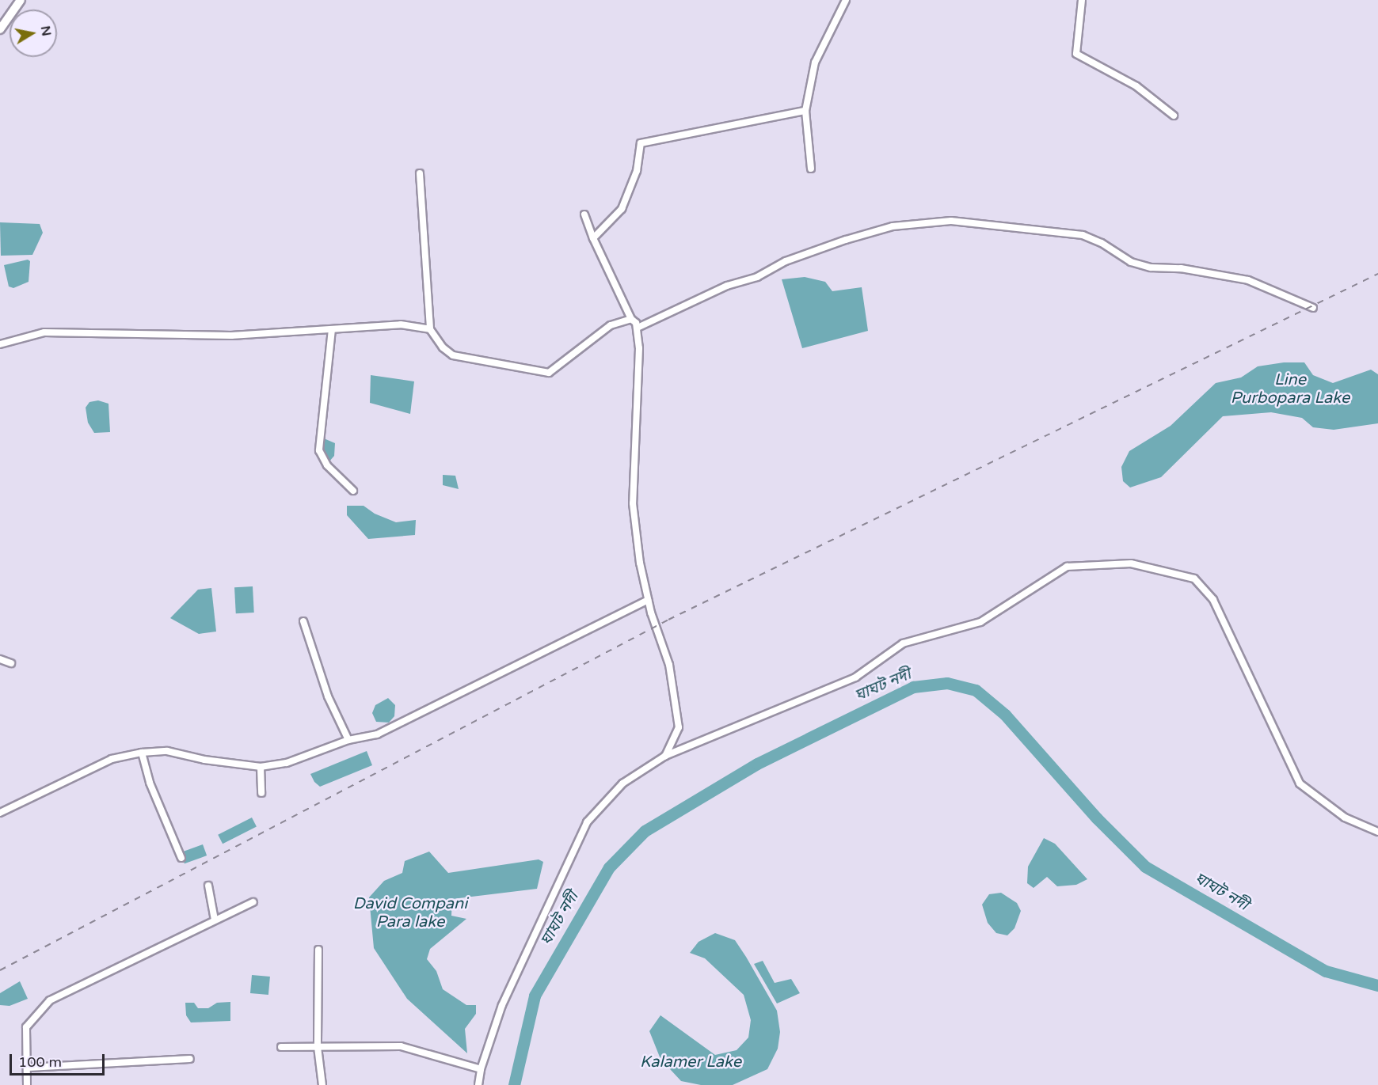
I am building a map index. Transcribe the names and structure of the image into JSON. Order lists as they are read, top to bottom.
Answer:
{
  "water": [
    "Line Purbopara Lake",
    "ঘাঘট নদী",
    "David Compani Para lake",
    "Kalamer Lake"
  ],
  "scale_bar": "100 m",
  "north": "right"
}
